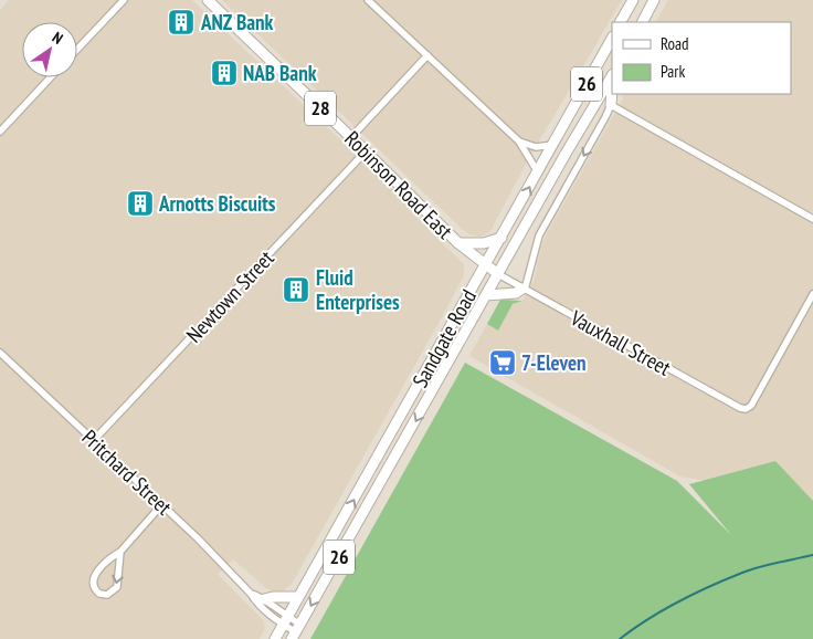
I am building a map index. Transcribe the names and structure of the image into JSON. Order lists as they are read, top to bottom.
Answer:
{
  "streets": {
    "main road": [
      "26",
      "28",
      "Robinson Road East",
      "Sandgate Road"
    ],
    "street": ["Newtown Street", "Vauxhall Street", "Pritchard Street"]
  },
  "crossings": [
    ["Robinson Road East", "Newtown Street"],
    ["Robinson Road East", "Sandgate Road"],
    ["Robinson Road East", "Vauxhall Street"],
    ["Newtown Street", "Pritchard Street"],
    ["Sandgate Road", "Vauxhall Street"],
    ["Sandgate Road", "Pritchard Street"]
  ],
  "places": {
    "building": [
      "ANZ Bank",
      "NAB Bank",
      "Arnotts Biscuits",
      "Fluid Enterprises"
    ],
    "supermarket": ["7-Eleven"]
  },
  "legend": ["Road", "Park"],
  "north": "top right"
}
